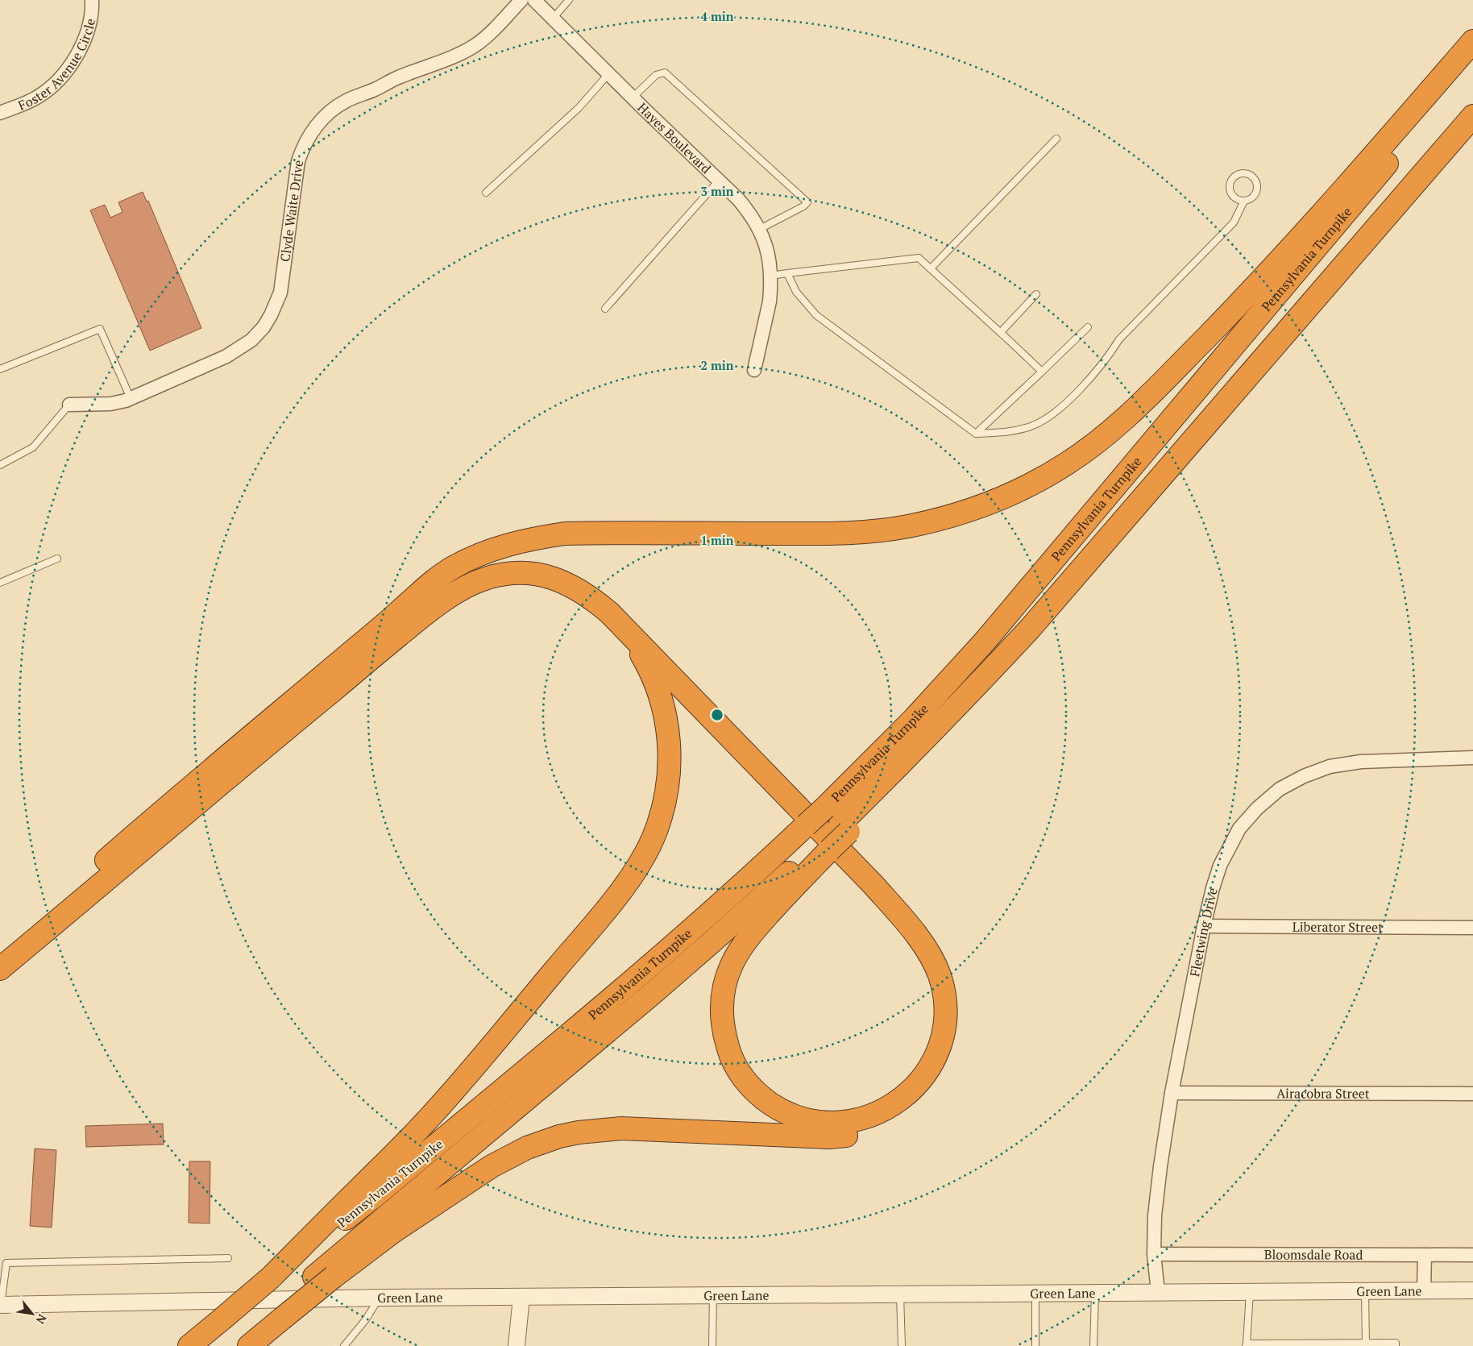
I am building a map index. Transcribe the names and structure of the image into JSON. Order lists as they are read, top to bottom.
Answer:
{
  "streets": {
    "highway": ["Pennsylvania Turnpike"],
    "street": [
      "Foster Avenue Circle",
      "Hayes Boulevard",
      "Clyde Waite Drive",
      "Liberator Street",
      "Fleetwing Drive",
      "Airacobra Street",
      "Bloomsdale Road",
      "Green Lane"
    ]
  },
  "crossings": [
    ["Liberator Street", "Fleetwing Drive"],
    ["Fleetwing Drive", "Airacobra Street"],
    ["Fleetwing Drive", "Bloomsdale Road"],
    ["Fleetwing Drive", "Green Lane"]
  ],
  "north": "bottom right",
  "rings": [
    "4 min",
    "3 min",
    "2 min",
    "1 min"
  ]
}
